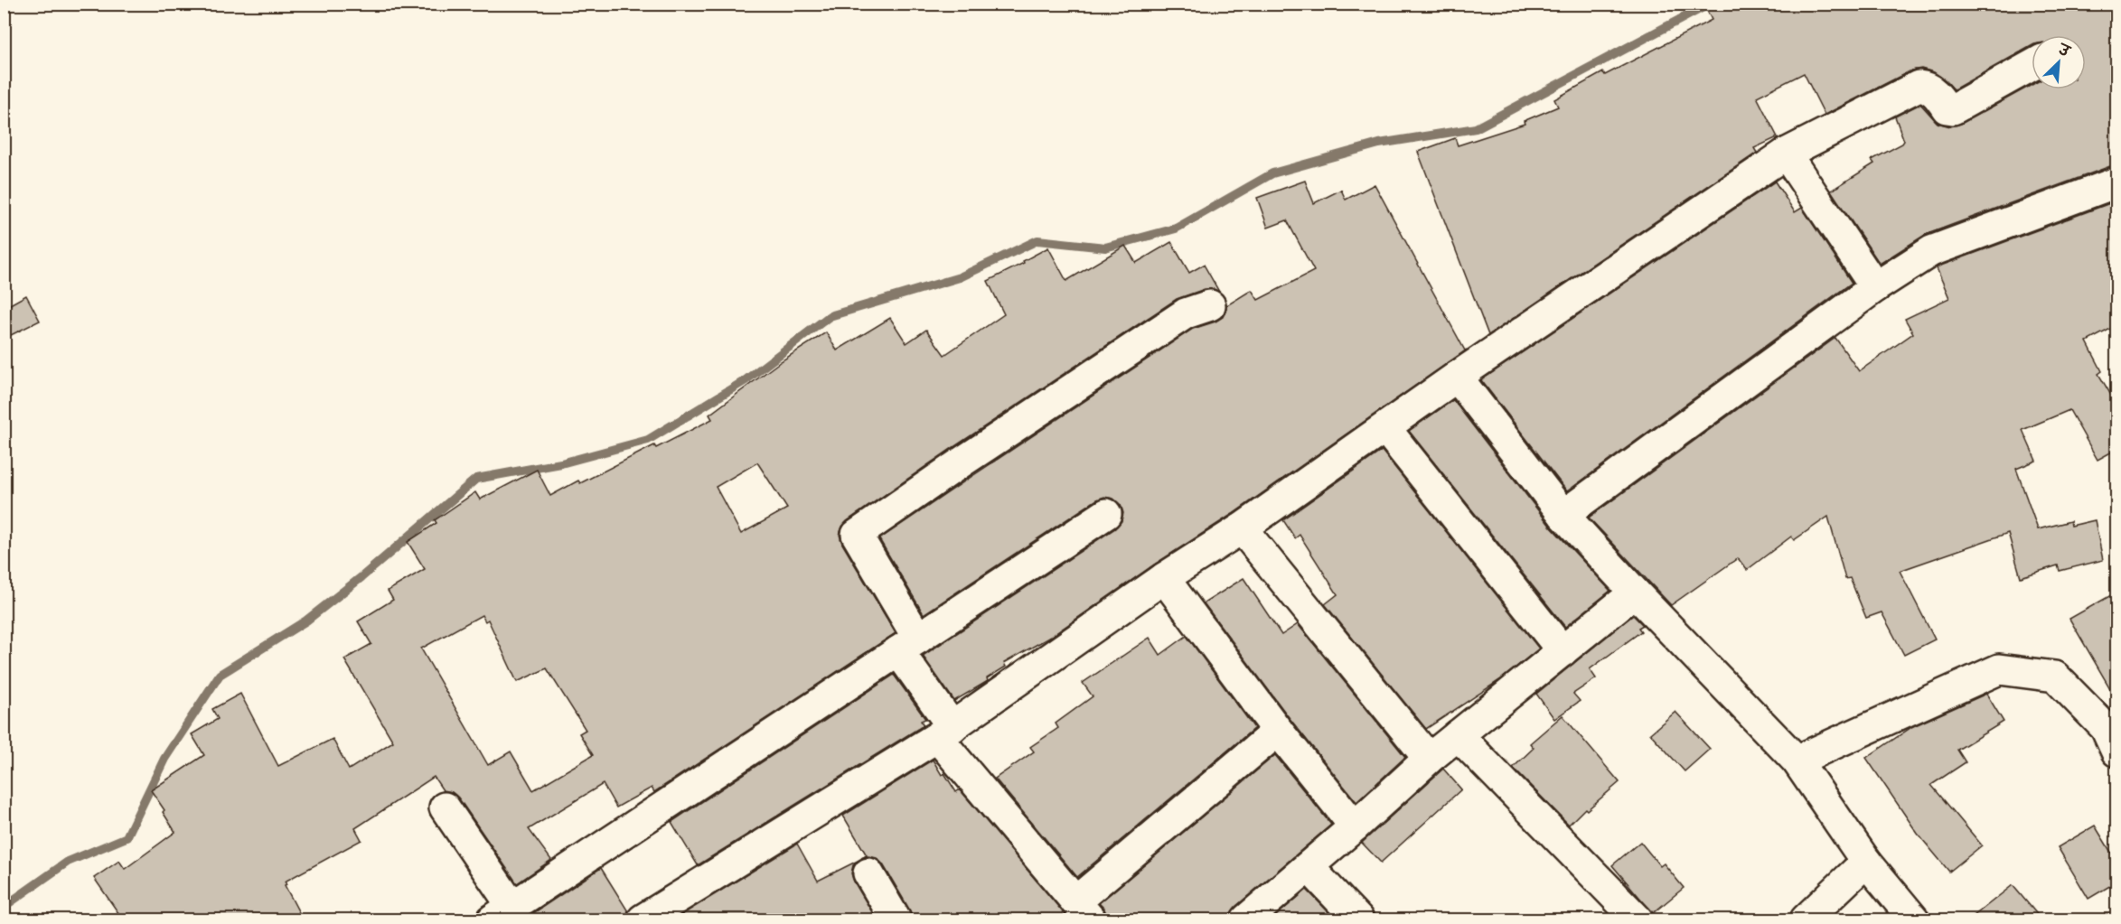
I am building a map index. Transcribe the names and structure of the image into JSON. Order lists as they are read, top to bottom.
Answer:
{
  "north": "top right"
}
